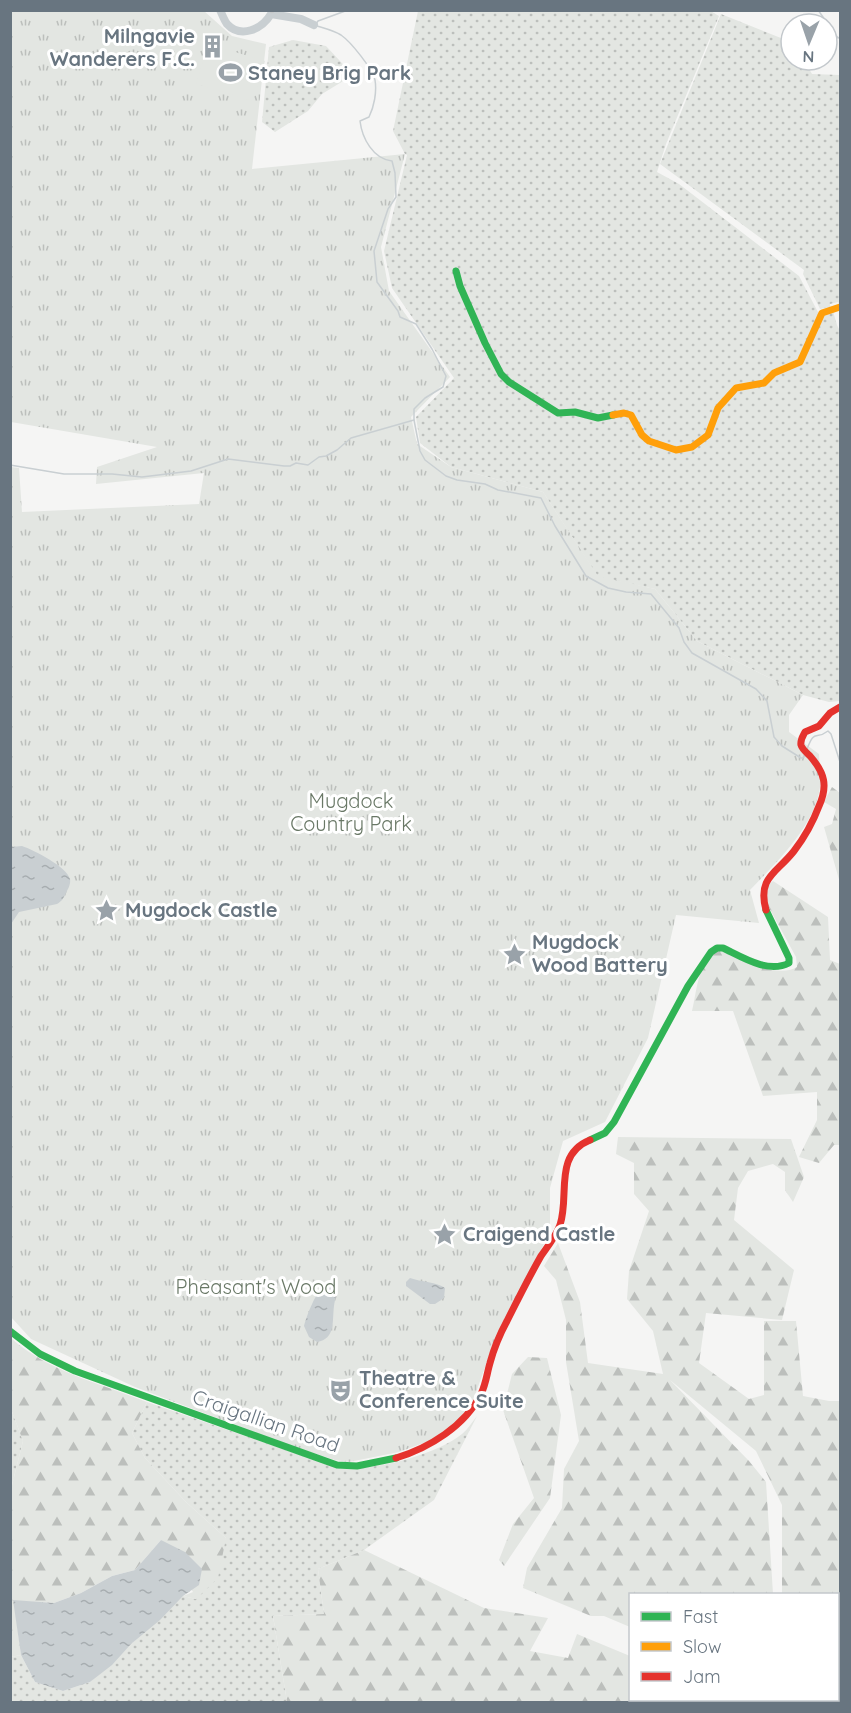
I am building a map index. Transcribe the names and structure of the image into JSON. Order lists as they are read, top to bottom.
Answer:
{
  "streets": {
    "street": ["Craigallian Road"]
  },
  "parks": ["Mugdock Country Park", "Pheasant's Wood"],
  "places": {
    "building": ["Milngavie Wanderers F.C."],
    "sports": ["Staney Brig Park"],
    "place": ["Mugdock Castle", "Mugdock Wood Battery", "Craigend Castle"],
    "theatre": ["Theatre & Conference Suite"]
  },
  "legend": ["Fast", "Slow", "Jam"],
  "north": "bottom"
}
